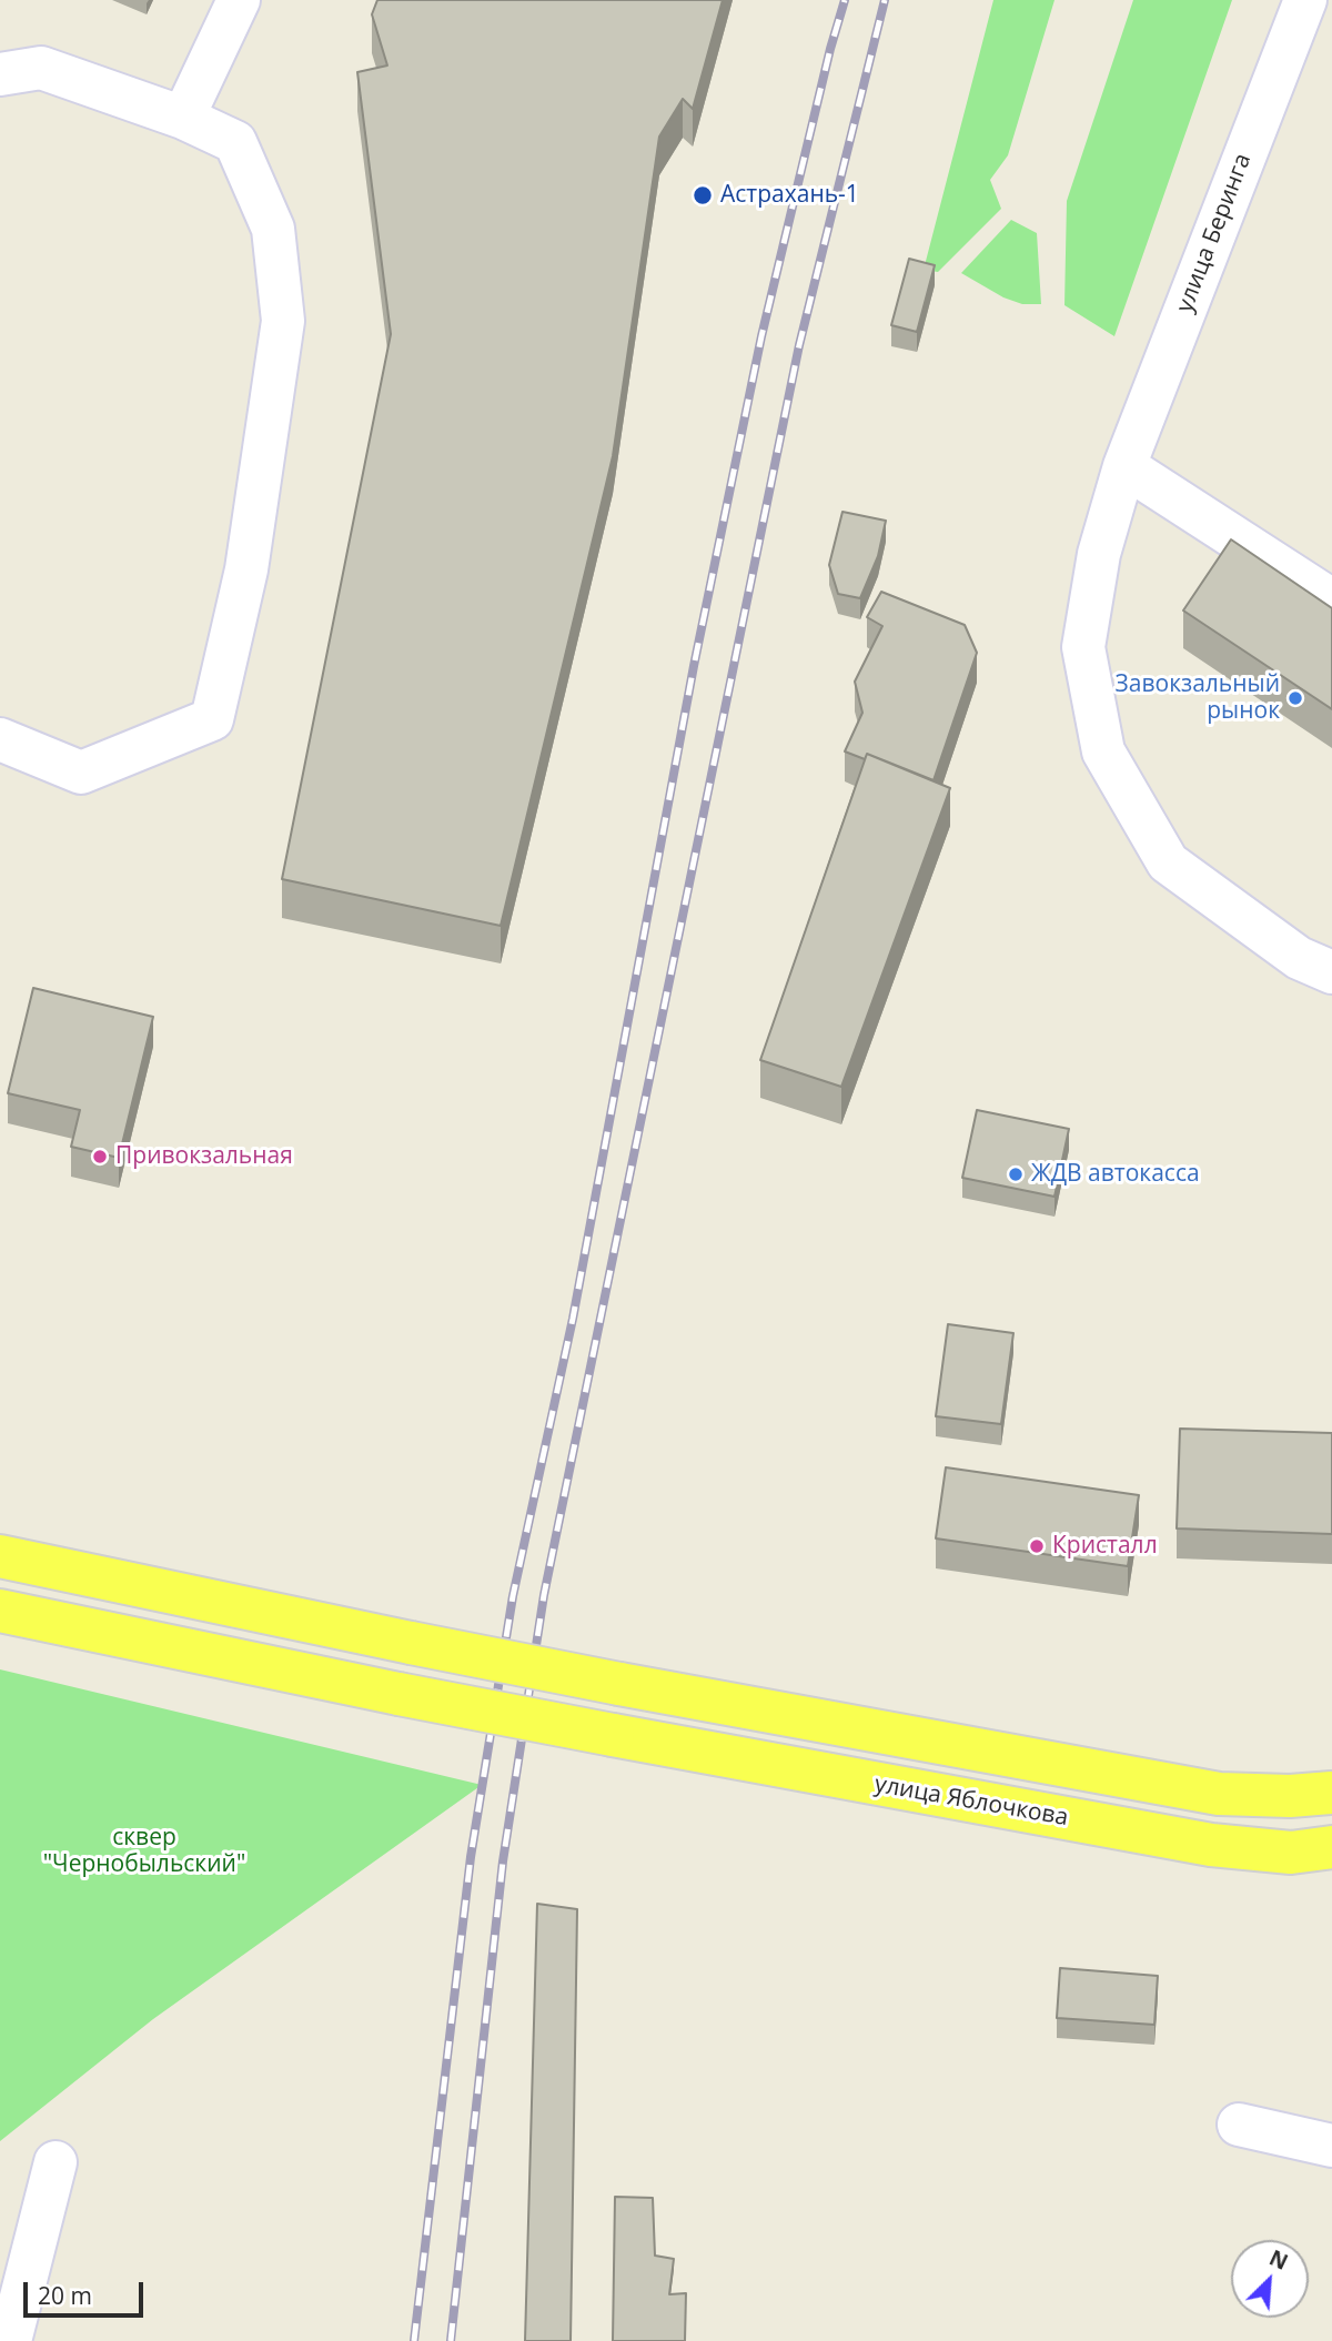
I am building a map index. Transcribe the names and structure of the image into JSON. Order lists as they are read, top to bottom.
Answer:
{
  "streets": {
    "main road": ["улица Яблочкова"],
    "street": ["улица Беринга"]
  },
  "parks": ["сквер \"Чернобыльский\""],
  "places": [
    "Астрахань-1",
    "Завокзальный рынок",
    "Привокзальная",
    "ЖДВ автокасса",
    "Кристалл"
  ],
  "scale_bar": "20 m",
  "north": "top right"
}
